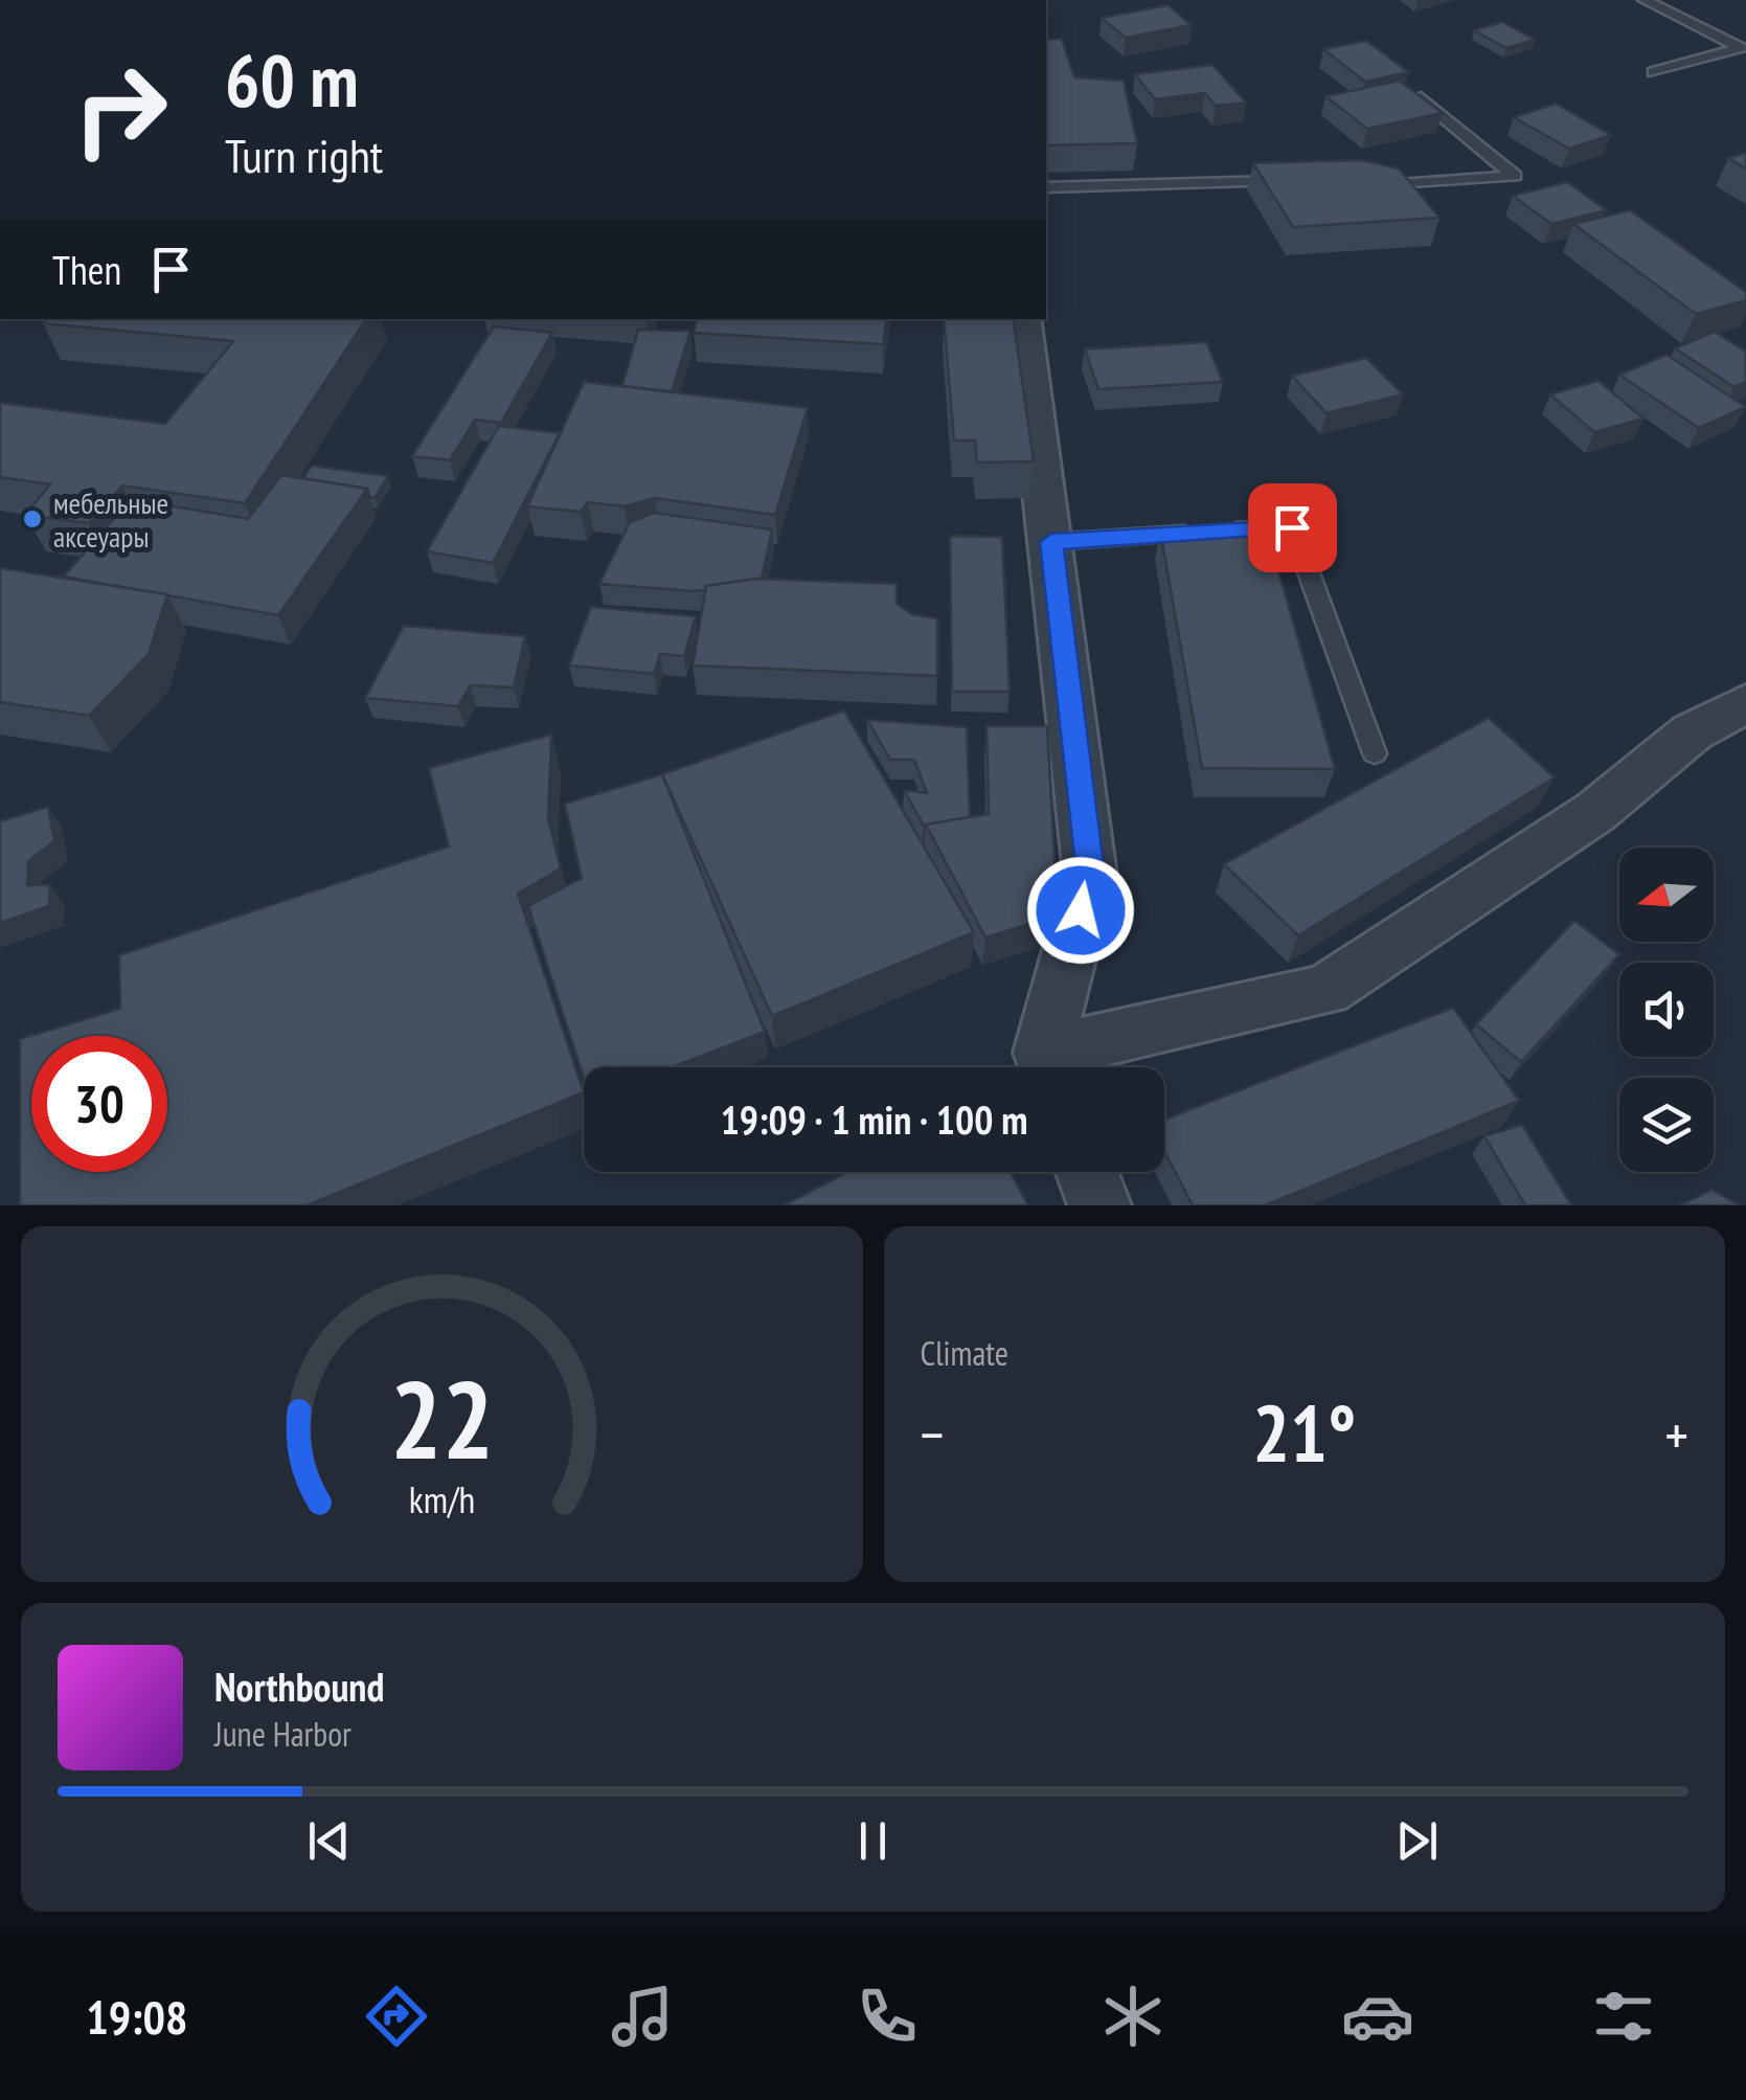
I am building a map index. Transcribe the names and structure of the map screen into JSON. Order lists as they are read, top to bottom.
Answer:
{
  "places": ["мебельные аксеуары"],
  "north": "left",
  "page": {
    "turn": ["60 m", "Turn right"],
    "then": "Then",
    "limit": "30",
    "trip": "19:09 · 1 min · 100 m",
    "tile": "Climate",
    "heat": ["−", "21°", "+"],
    "song": ["Northbound", "June Harbor"],
    "tabs": "19:08",
    "gauge": ["22", "km/h"]
  }
}
